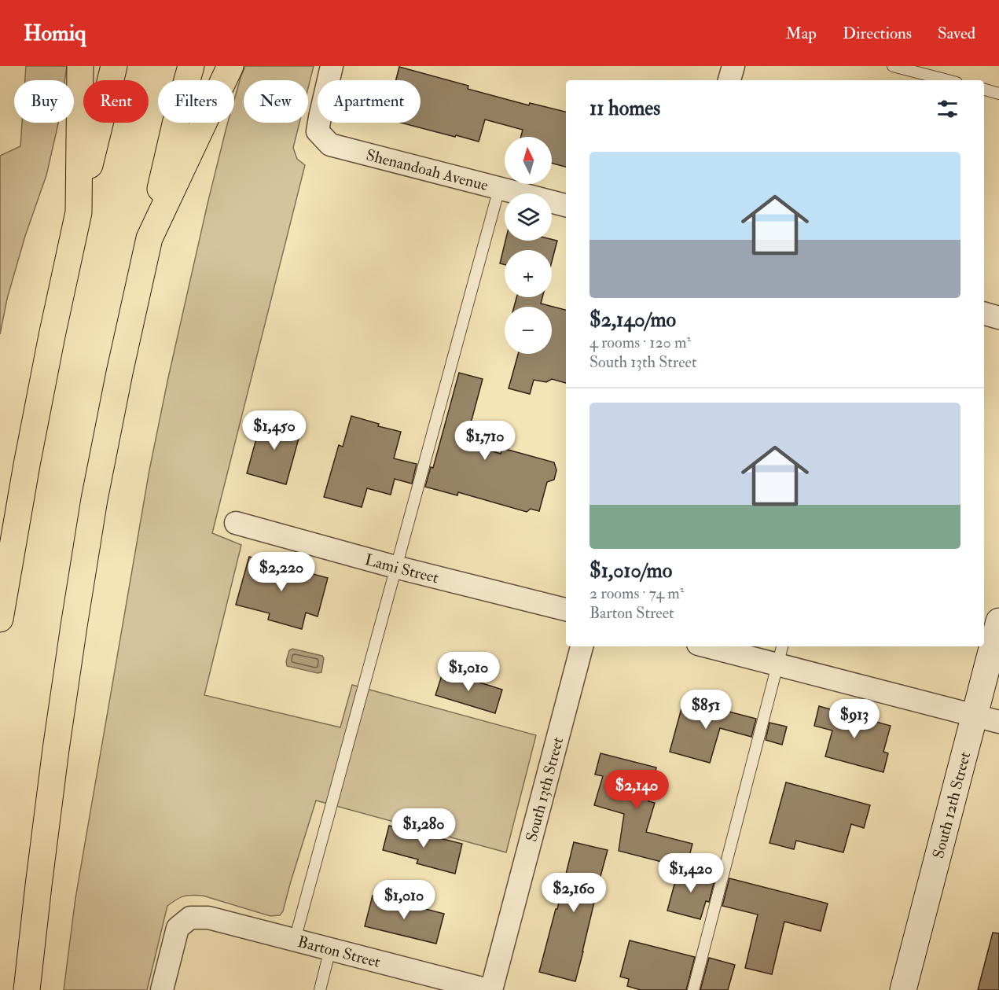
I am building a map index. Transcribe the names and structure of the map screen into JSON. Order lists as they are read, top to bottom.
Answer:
{
  "streets": {
    "street": [
      "Shenandoah Avenue",
      "Lami Street",
      "South 13th Street",
      "South 12th Street",
      "Barton Street"
    ]
  },
  "crossings": [
    ["South 13th Street", "Barton Street"]
  ],
  "north": "top",
  "page": {
    "header": "Homiq",
    "nav": ["Map", "Directions", "Saved"],
    "chip": [
      "Buy",
      "Rent",
      "Filters",
      "New",
      "Apartment"
    ],
    "heading": "11 homes",
    "map_buttons": ["+", "−"],
    "list": [
      {
        "name": "$2,140/mo",
        "note": "4 rooms · 120 m² · South 13th Street"
      },
      {
        "name": "$1,010/mo",
        "note": "2 rooms · 74 m² · Barton Street"
      }
    ],
    "price": [
      "$1,450",
      "$1,710",
      "$2,220",
      "$1,010",
      "$851",
      "$913",
      "$2,140",
      "$1,280",
      "$1,420",
      "$2,160",
      "$1,010"
    ]
  }
}
